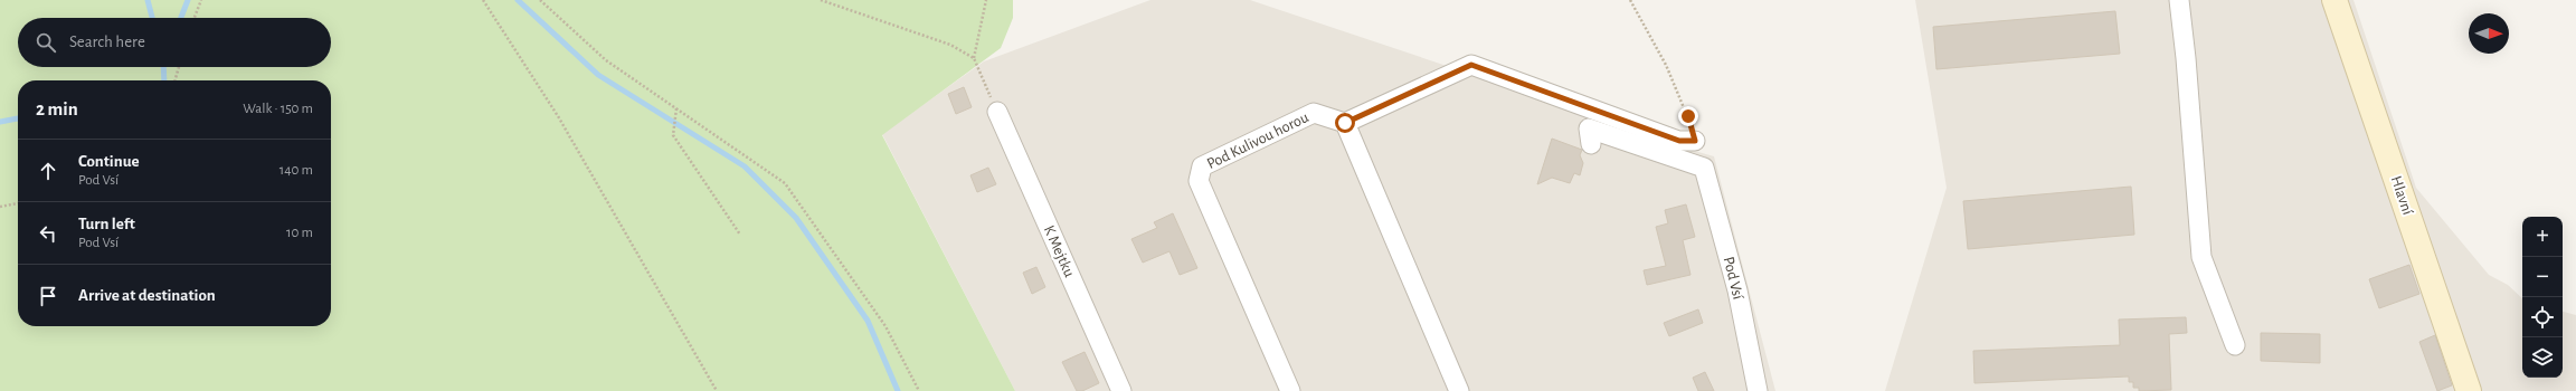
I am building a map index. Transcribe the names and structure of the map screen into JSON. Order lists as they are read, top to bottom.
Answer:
{
  "streets": {
    "main road": ["Hlavní"],
    "street": ["Pod Kulivou horou", "K Mejtku", "Pod Vsí"]
  },
  "north": "right",
  "page": {
    "search": "Search here",
    "heading": ["2 min", "Walk · 150 m"],
    "list": [
      ["Continue", "Pod Vsí", "140 m"],
      ["Turn left", "Pod Vsí", "10 m"],
      "Arrive at destination"
    ],
    "map_buttons": ["+", "−"]
  }
}
